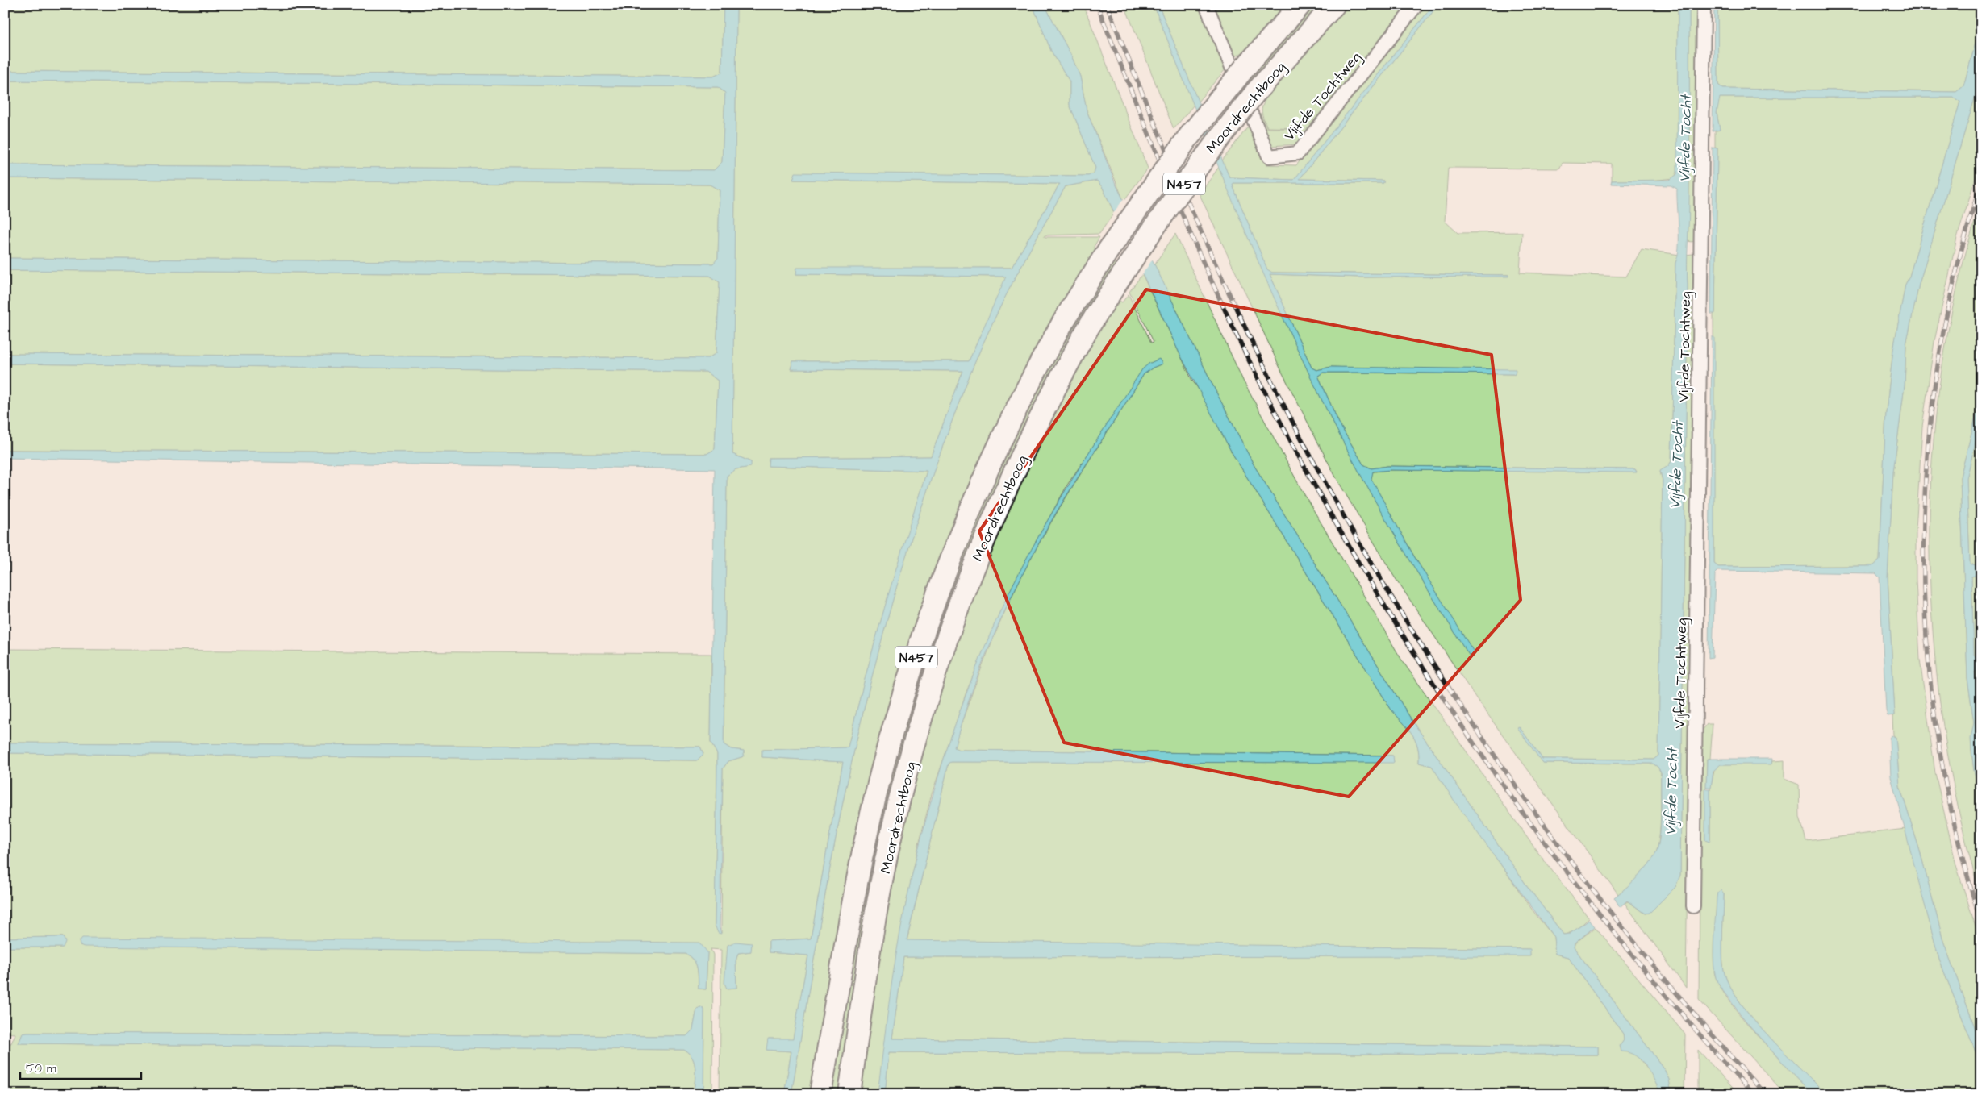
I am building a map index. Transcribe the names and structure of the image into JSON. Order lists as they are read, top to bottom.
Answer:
{
  "streets": {
    "main road": ["Moordrechtboog", "N457"],
    "street": ["Vijfde Tochtweg"]
  },
  "water": ["Vijfde Tocht"],
  "scale_bar": "50 m"
}
